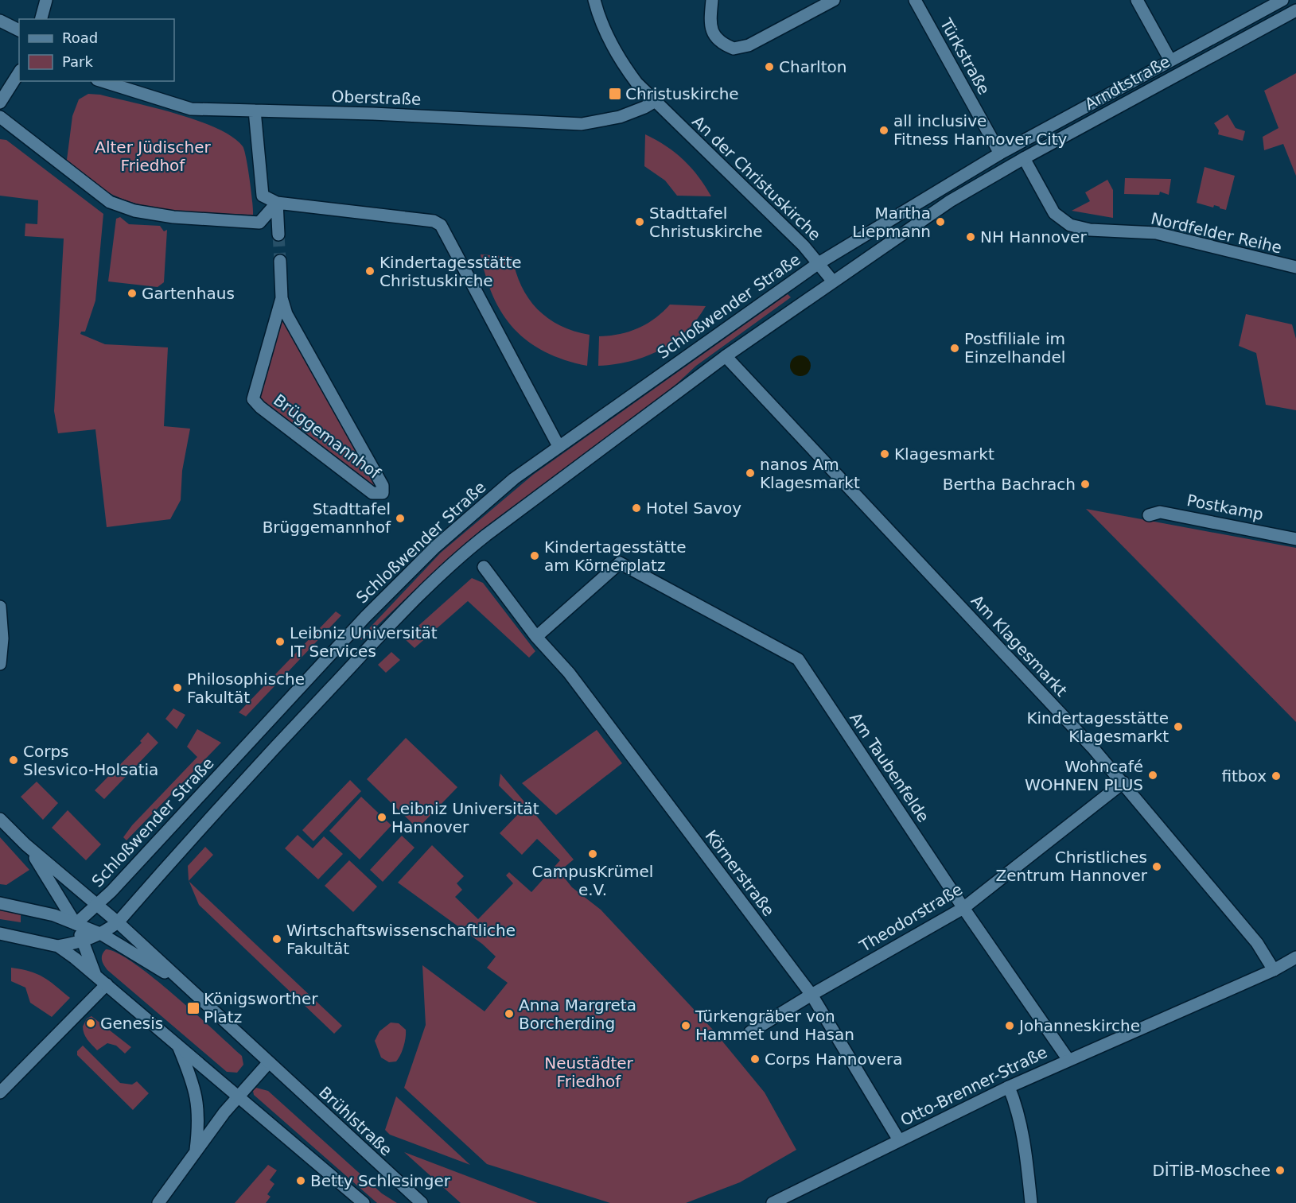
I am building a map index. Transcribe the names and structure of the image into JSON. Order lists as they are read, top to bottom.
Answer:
{
  "streets": {
    "street": [
      "Türkstraße",
      "Arndtstraße",
      "Oberstraße",
      "An der Christuskirche",
      "Nordfelder Reihe",
      "Schloßwender Straße",
      "Brüggemannhof",
      "Postkamp",
      "Am Klagesmarkt",
      "Am Taubenfelde",
      "Körnerstraße",
      "Theodorstraße",
      "Otto-Brenner-Straße",
      "Brühlstraße"
    ]
  },
  "crossings": [
    ["Türkstraße", "Arndtstraße"],
    ["Arndtstraße", "An der Christuskirche"],
    ["Arndtstraße", "Nordfelder Reihe"],
    ["Arndtstraße", "Schloßwender Straße"],
    ["Oberstraße", "An der Christuskirche"],
    ["An der Christuskirche", "Schloßwender Straße"],
    ["Am Klagesmarkt", "Theodorstraße"],
    ["Am Klagesmarkt", "Otto-Brenner-Straße"],
    ["Am Taubenfelde", "Körnerstraße"],
    ["Am Taubenfelde", "Theodorstraße"],
    ["Am Taubenfelde", "Otto-Brenner-Straße"],
    ["Körnerstraße", "Theodorstraße"],
    ["Körnerstraße", "Otto-Brenner-Straße"]
  ],
  "parks": ["Alter Jüdischer Friedhof", "Neustädter Friedhof"],
  "places": {
    "other": [
      "Charlton",
      "all inclusive Fitness Hannover City",
      "Stadttafel Christuskirche",
      "Martha Liepmann",
      "NH Hannover",
      "Kindertagesstätte Christuskirche",
      "Gartenhaus",
      "Postfiliale im Einzelhandel",
      "Klagesmarkt",
      "nanos Am Klagesmarkt",
      "Bertha Bachrach",
      "Hotel Savoy",
      "Stadttafel Brüggemannhof",
      "Kindertagesstätte am Körnerplatz",
      "Leibniz Universität IT Services",
      "Philosophische Fakultät",
      "Kindertagesstätte Klagesmarkt",
      "Corps Slesvico-Holsatia",
      "Wohncafé WOHNEN PLUS",
      "fitbox",
      "Leibniz Universität Hannover",
      "CampusKrümel e.V.",
      "Christliches Zentrum Hannover",
      "Wirtschaftswissenschaftliche Fakultät",
      "Anna Margreta Borcherding",
      "Genesis",
      "Türkengräber von Hammet und Hasan",
      "Johanneskirche",
      "Corps Hannovera",
      "DİTİB-Moschee",
      "Betty Schlesinger"
    ],
    "transit": ["Christuskirche", "Königsworther Platz"]
  },
  "legend": ["Road", "Park"]
}
